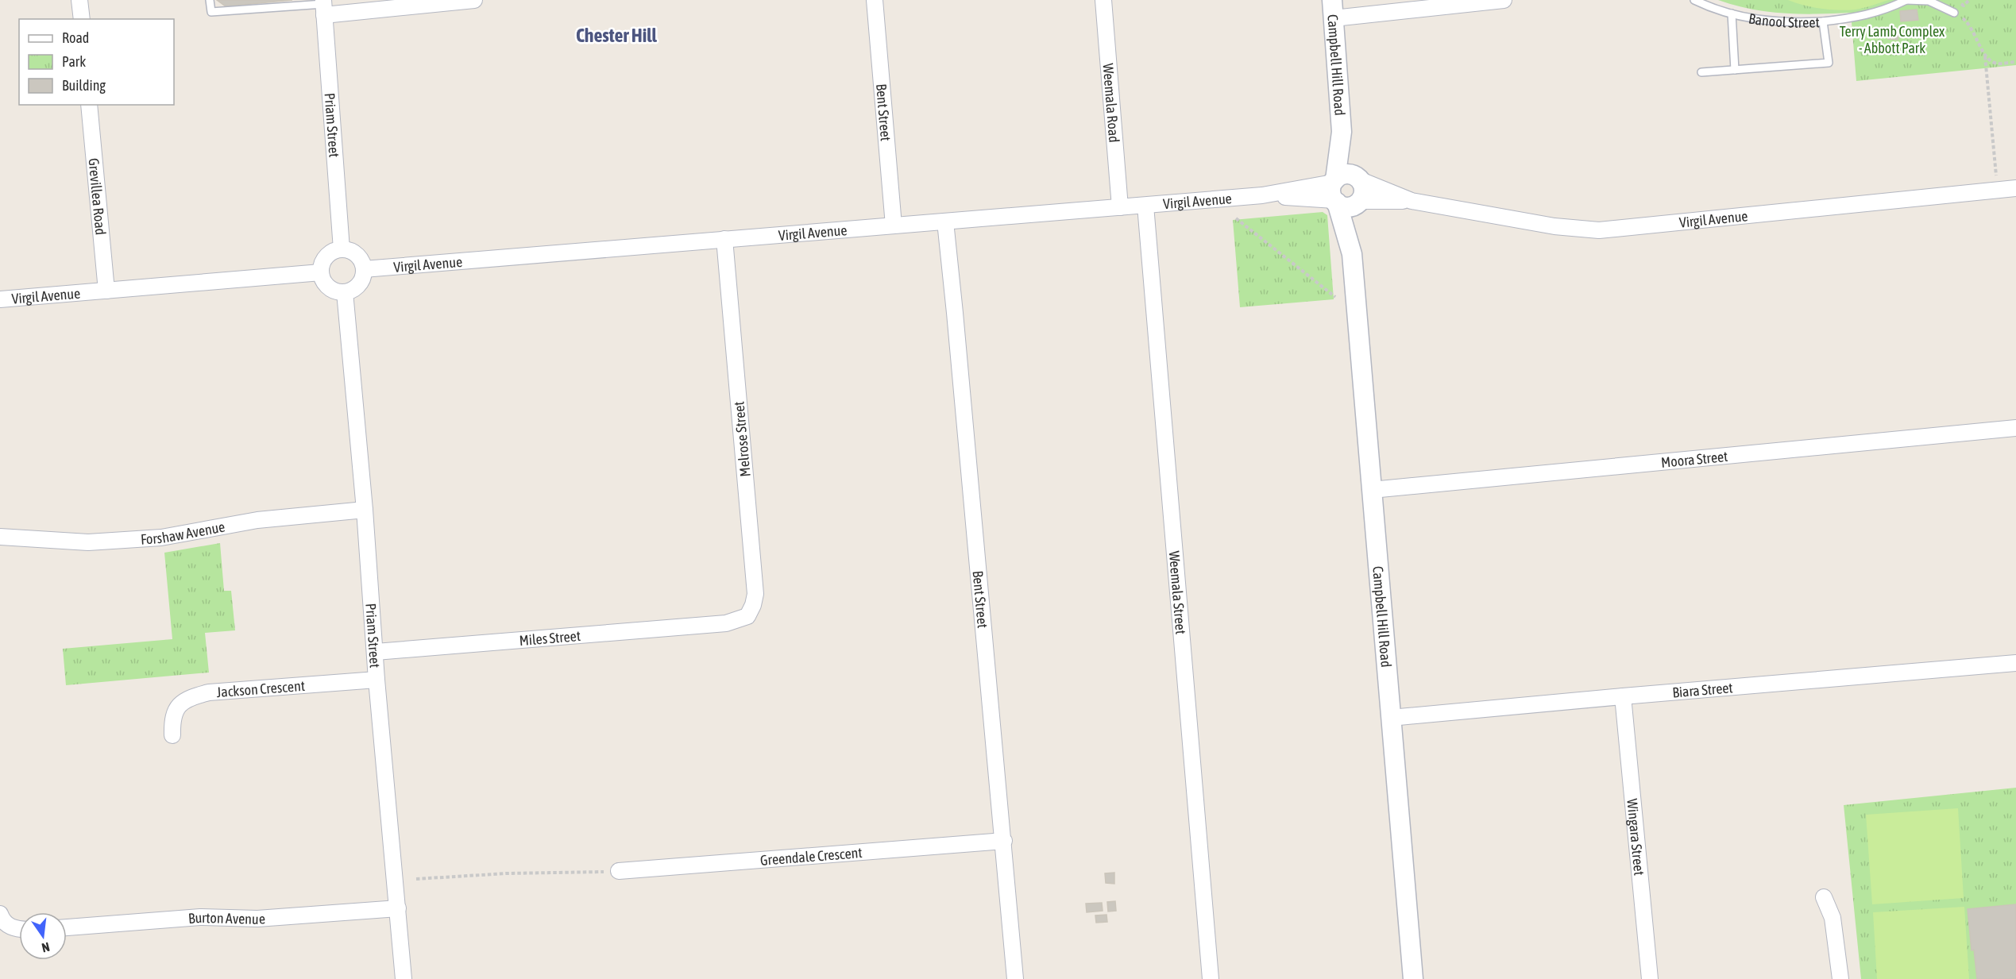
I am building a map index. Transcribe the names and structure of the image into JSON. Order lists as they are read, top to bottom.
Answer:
{
  "streets": {
    "street": [
      "Campbell Hill Road",
      "Weemala Road",
      "Bent Street",
      "Priam Street",
      "Grevillea Road",
      "Virgil Avenue",
      "Melrose Street",
      "Moora Street",
      "Forshaw Avenue",
      "Weemala Street",
      "Miles Street",
      "Jackson Crescent",
      "Biara Street",
      "Wingara Street",
      "Greendale Crescent",
      "Burton Avenue"
    ],
    "lane": ["Banool Street"]
  },
  "crossings": [
    ["Campbell Hill Road", "Virgil Avenue"],
    ["Campbell Hill Road", "Moora Street"],
    ["Campbell Hill Road", "Biara Street"],
    ["Weemala Road", "Virgil Avenue"],
    ["Bent Street", "Virgil Avenue"],
    ["Bent Street", "Greendale Crescent"],
    ["Priam Street", "Virgil Avenue"],
    ["Priam Street", "Forshaw Avenue"],
    ["Priam Street", "Miles Street"],
    ["Priam Street", "Jackson Crescent"],
    ["Priam Street", "Burton Avenue"],
    ["Grevillea Road", "Virgil Avenue"],
    ["Virgil Avenue", "Melrose Street"],
    ["Virgil Avenue", "Weemala Street"],
    ["Melrose Street", "Miles Street"],
    ["Biara Street", "Wingara Street"]
  ],
  "districts": ["Chester Hill"],
  "parks": ["Terry Lamb Complex - Abbott Park"],
  "legend": ["Road", "Park", "Building"],
  "north": "bottom"
}
